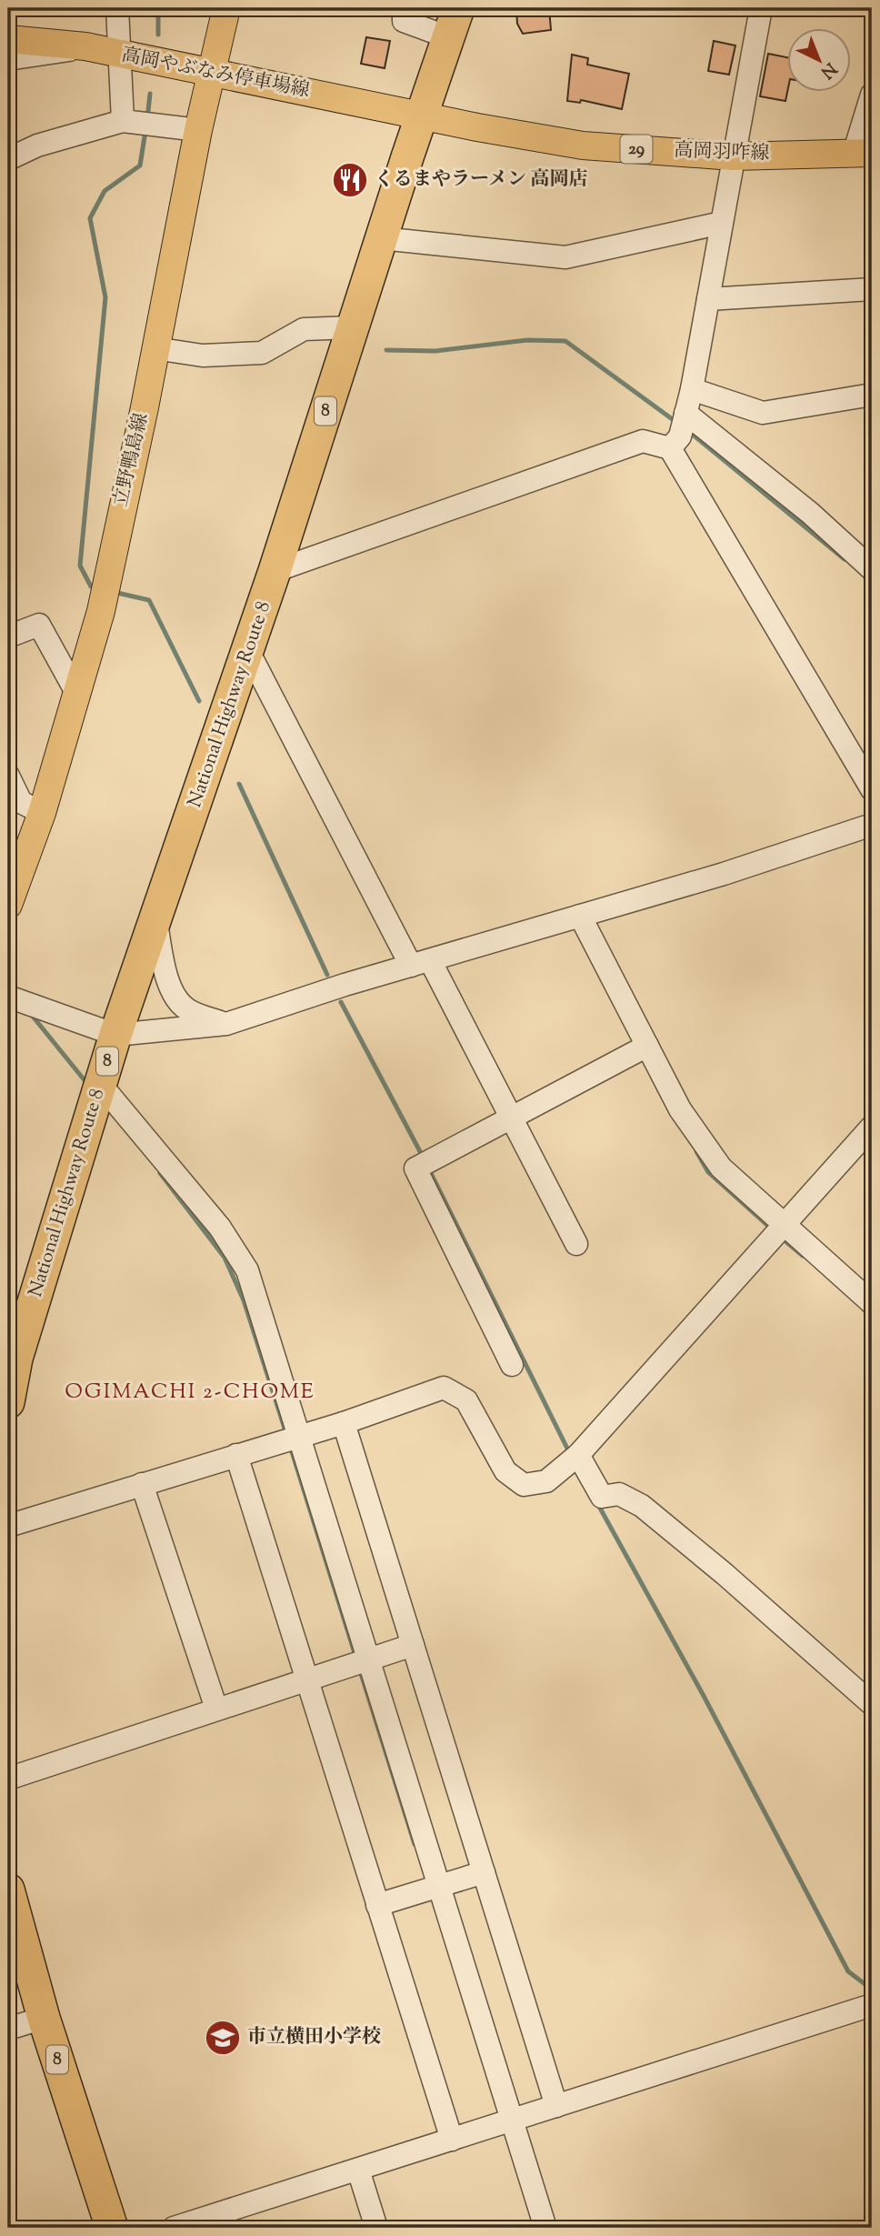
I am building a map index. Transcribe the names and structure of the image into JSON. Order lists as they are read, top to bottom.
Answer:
{
  "streets": {
    "highway": ["8", "National Highway Route 8"],
    "main road": [
      "高岡やぶなみ停車場線",
      "29",
      "高岡羽咋線",
      "立野鴨島線"
    ]
  },
  "crossings": [
    ["高岡やぶなみ停車場線", "高岡羽咋線"],
    ["高岡やぶなみ停車場線", "立野鴨島線"],
    ["高岡やぶなみ停車場線", "National Highway Route 8"],
    ["高岡羽咋線", "National Highway Route 8"]
  ],
  "districts": ["OGIMACHI 2-CHOME"],
  "places": {
    "restaurant": ["くるまやラーメン 高岡店"],
    "school or university": ["市立横田小学校"]
  },
  "north": "bottom right"
}
